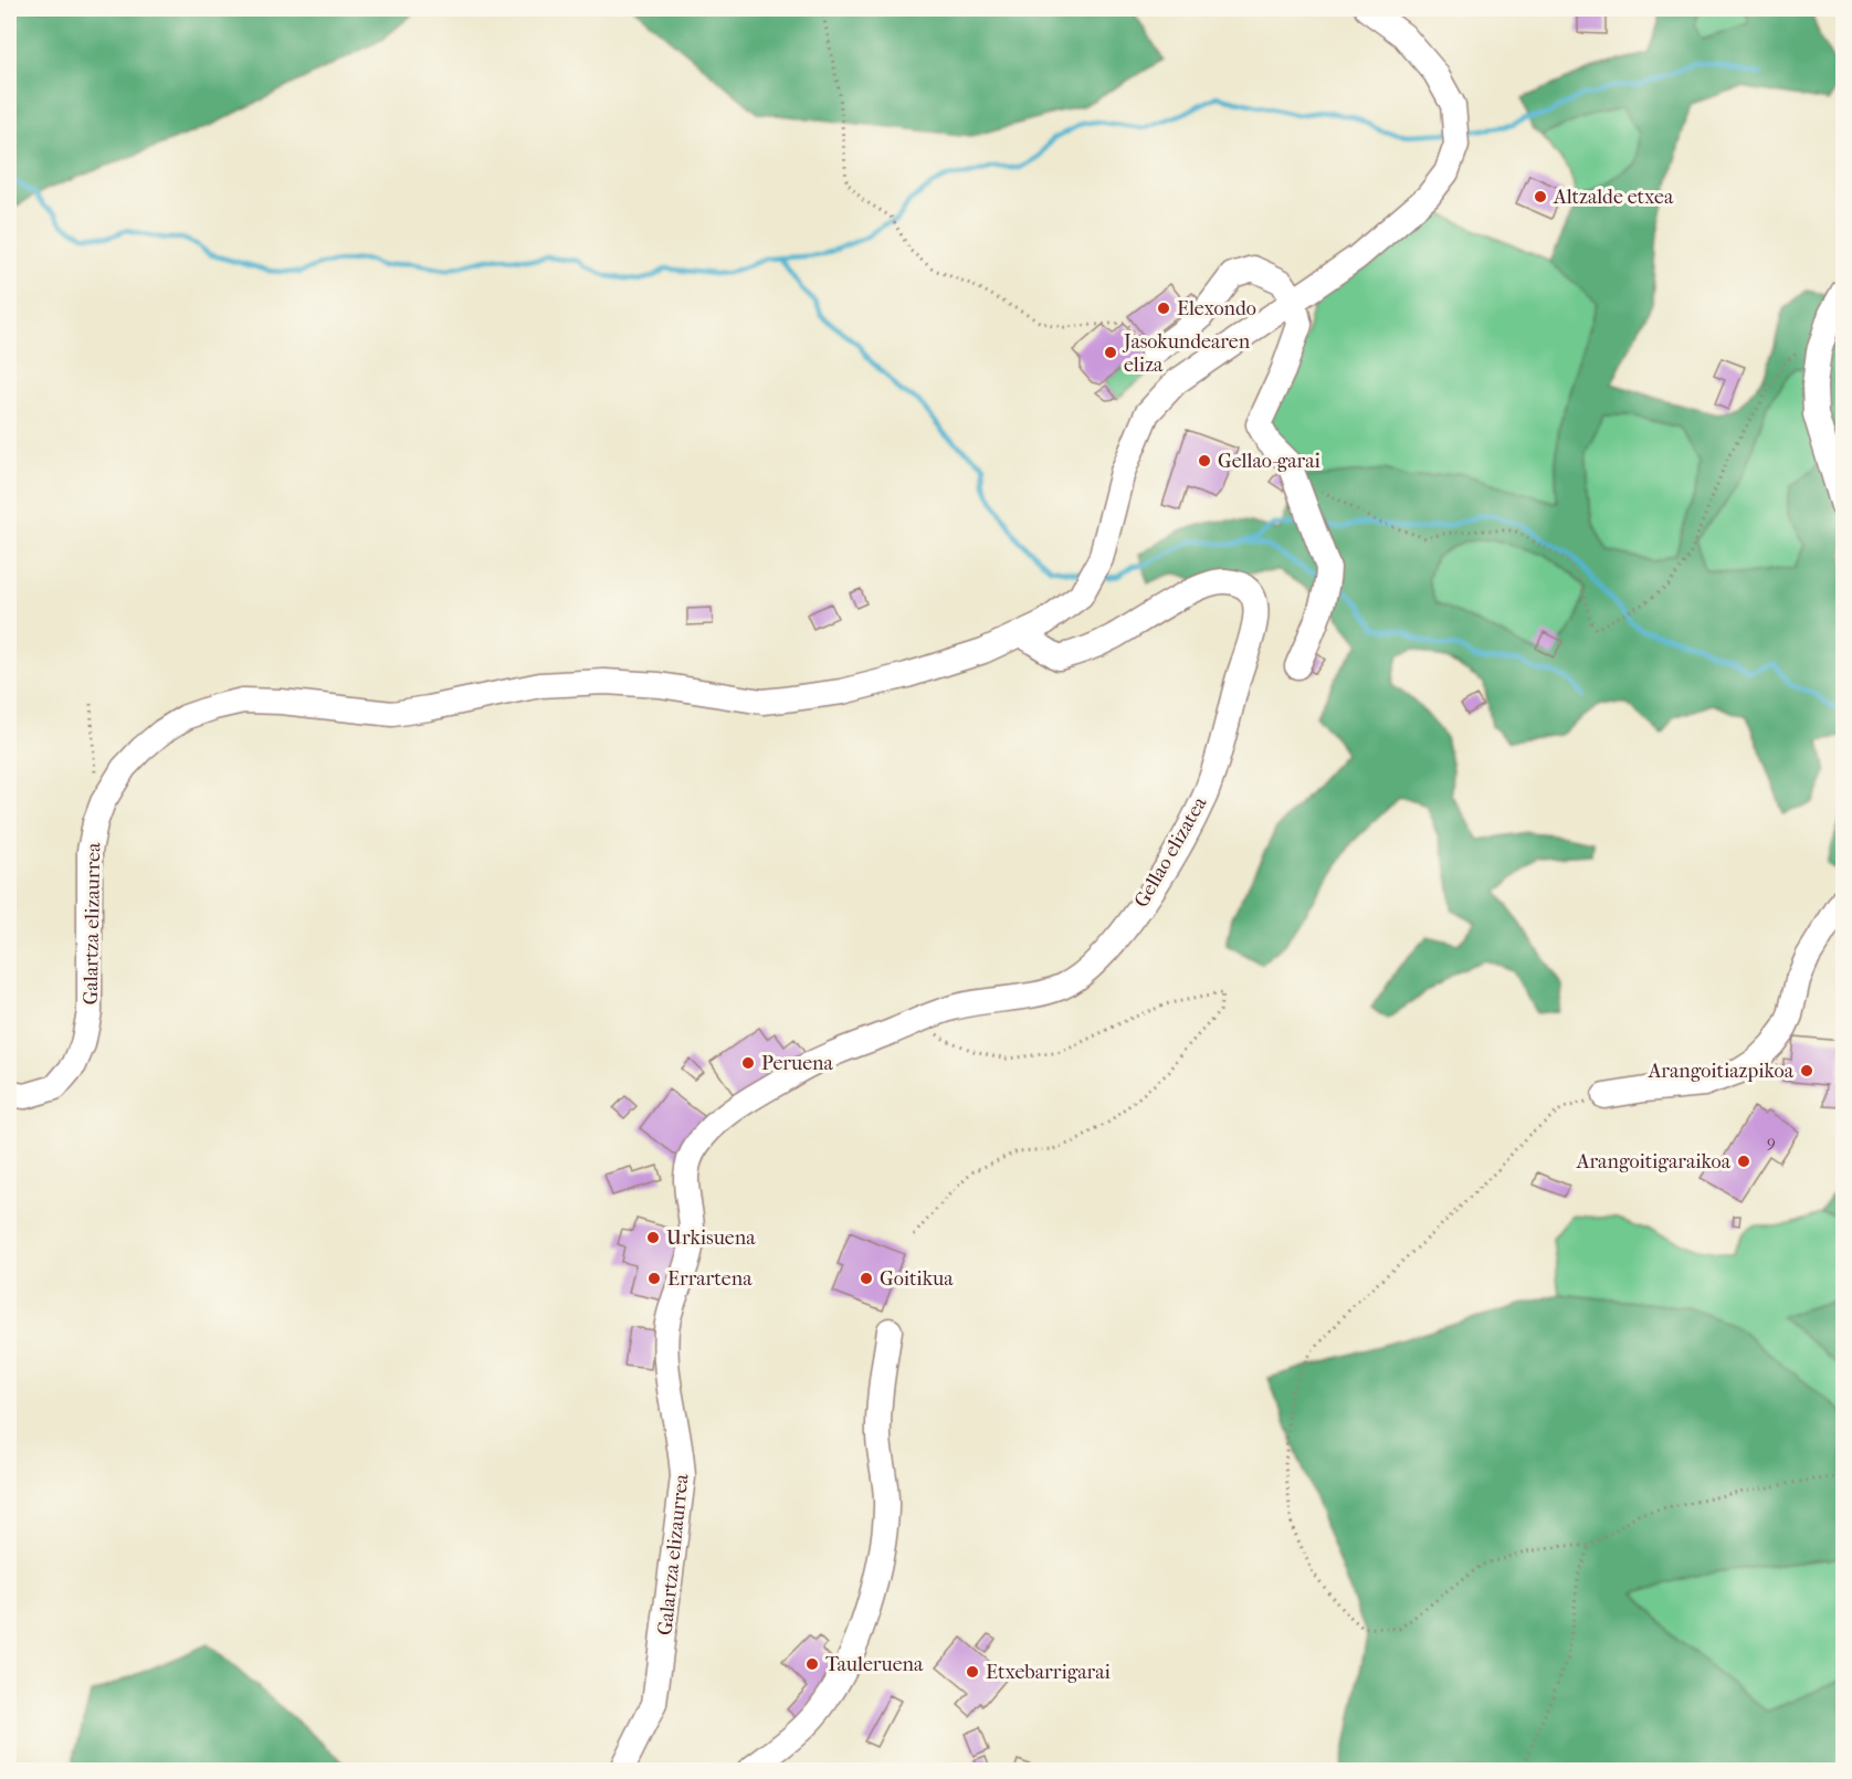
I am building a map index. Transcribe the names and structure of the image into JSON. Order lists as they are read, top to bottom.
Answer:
{
  "streets": {
    "street": ["Gellao elizatea", "Galartza elizaurrea"]
  },
  "crossings": [
    ["Gellao elizatea", "Galartza elizaurrea"]
  ],
  "places": [
    "Altzalde etxea",
    "Elexondo",
    "Jasokundearen eliza",
    "Gellao-garai",
    "Peruena",
    "Arangoitiazpikoa",
    "Arangoitigaraikoa",
    "Urkisuena",
    "Errartena",
    "Goitikua",
    "Tauleruena",
    "Etxebarrigarai"
  ],
  "house_numbers": ["9"]
}
